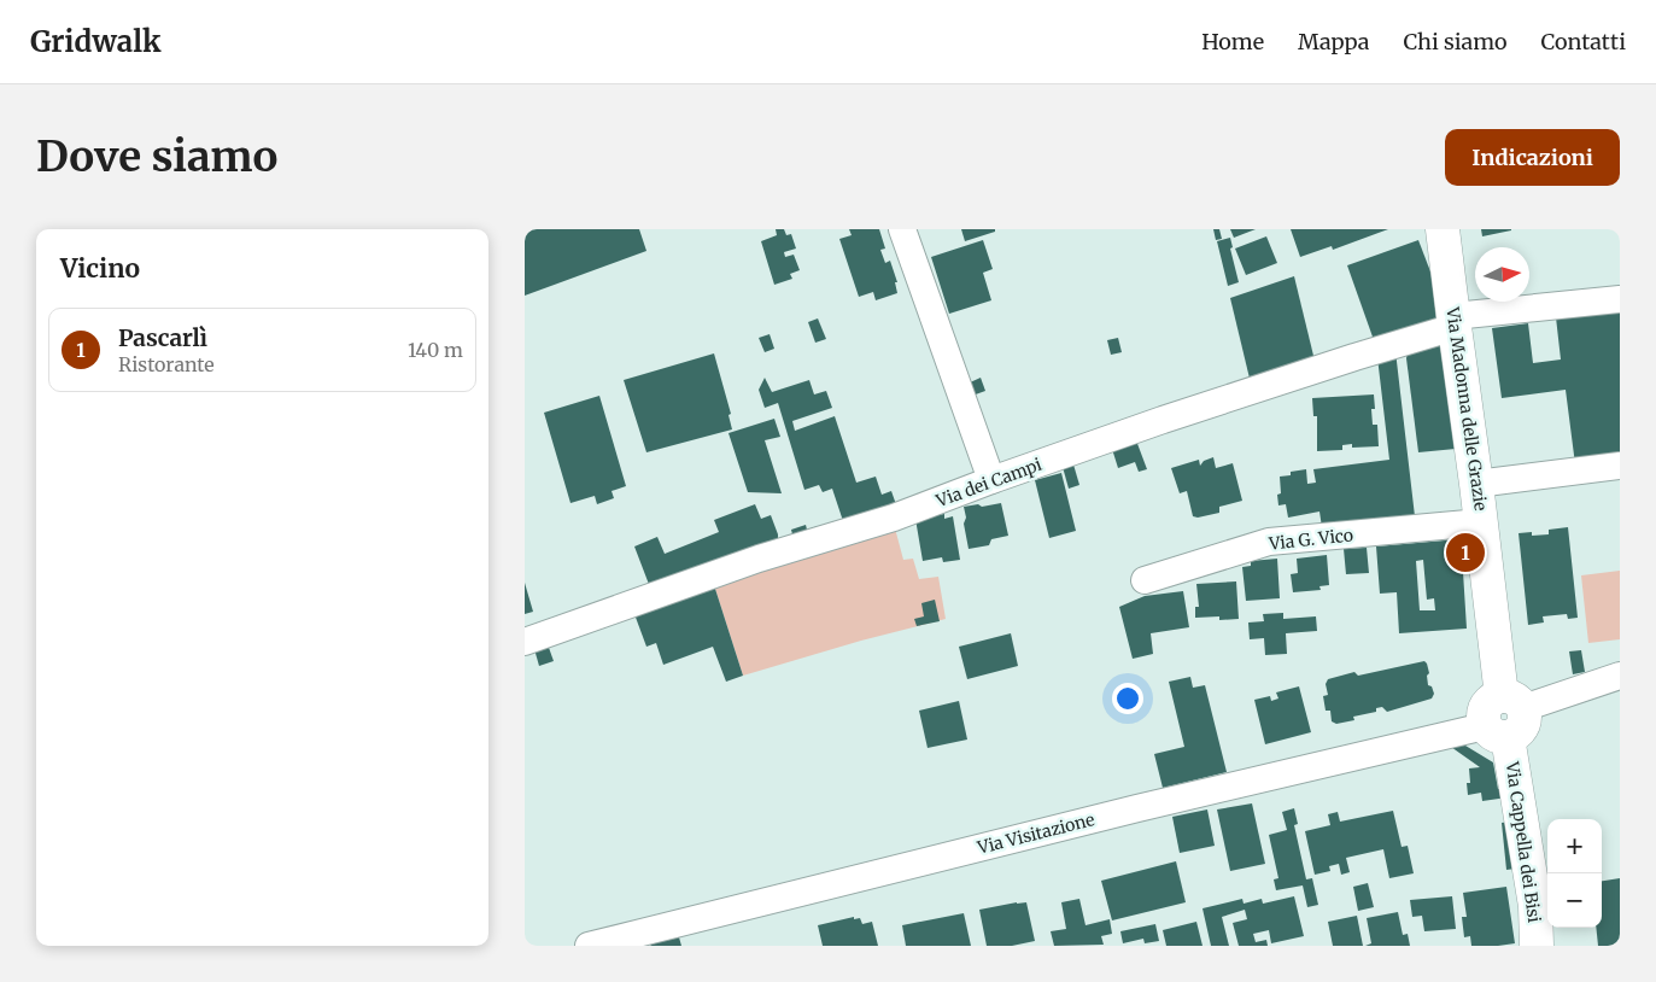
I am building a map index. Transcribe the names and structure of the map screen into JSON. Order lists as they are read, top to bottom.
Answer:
{
  "streets": {
    "main road": ["Via Madonna delle Grazie", "Via Cappella dei Bisi"],
    "street": ["Via dei Campi", "Via G. Vico", "Via Visitazione"]
  },
  "crossings": [
    ["Via Madonna delle Grazie", "Via dei Campi"],
    ["Via Madonna delle Grazie", "Via G. Vico"],
    ["Via Visitazione", "Via Cappella dei Bisi"]
  ],
  "north": "right",
  "page": {
    "header": "Gridwalk",
    "nav": [
      "Home",
      "Mappa",
      "Chi siamo",
      "Contatti"
    ],
    "buttons": "Indicazioni",
    "title": "Dove siamo",
    "heading": "Vicino",
    "list": [
      {
        "mark": "1",
        "name": "Pascarlì",
        "note": "Ristorante",
        "value": "140 m"
      }
    ],
    "pins": "1",
    "map_buttons": ["+", "−"]
  }
}
